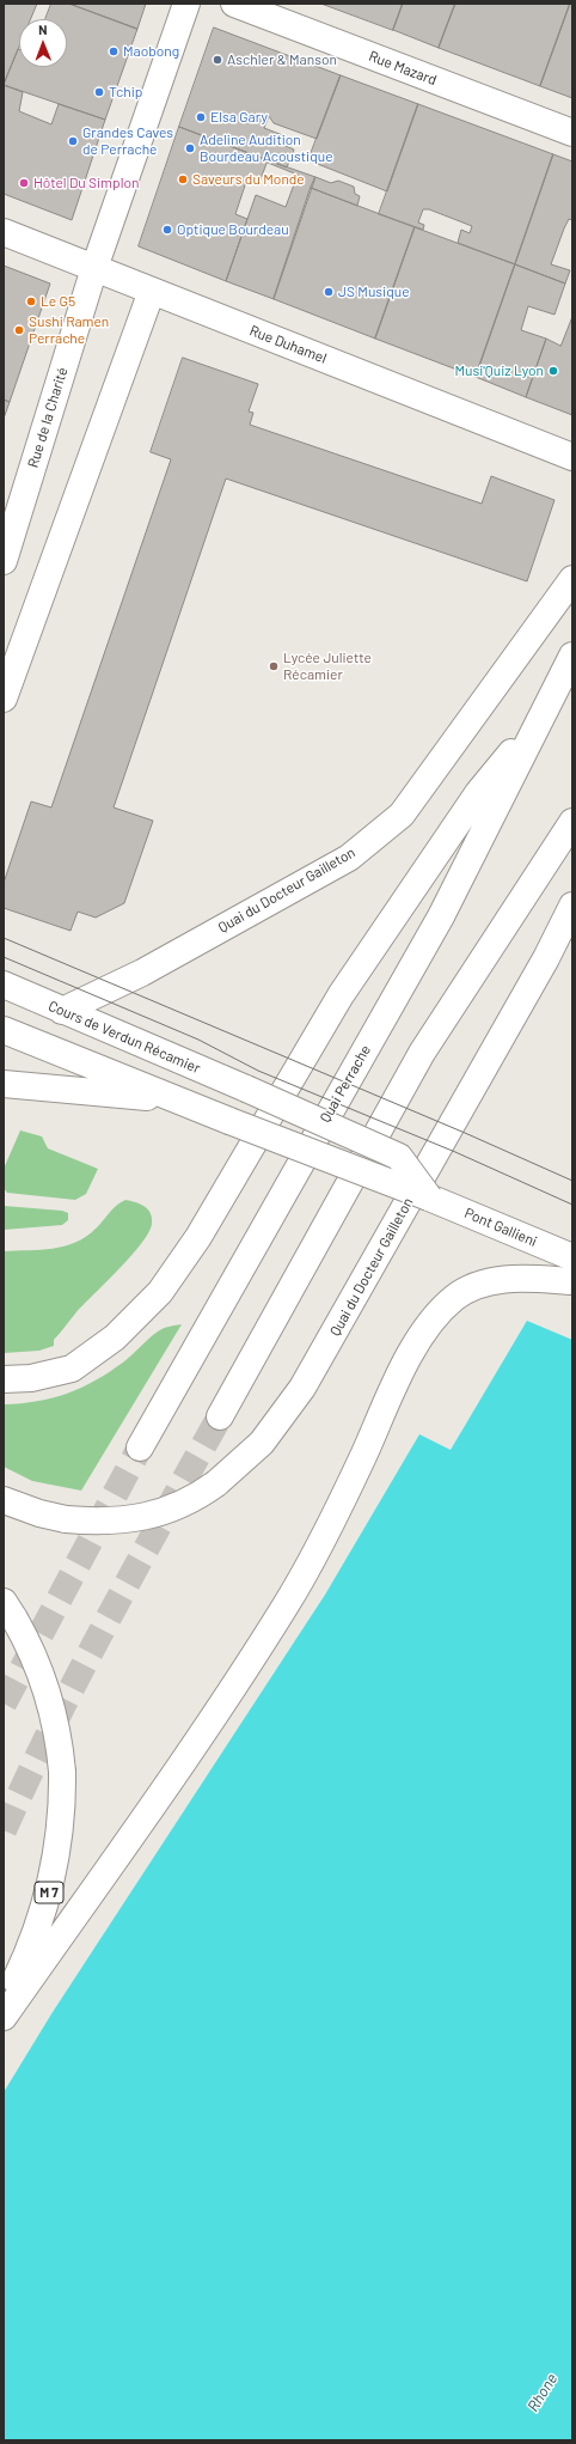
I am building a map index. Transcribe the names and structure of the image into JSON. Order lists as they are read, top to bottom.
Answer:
{
  "streets": {
    "main road": [
      "Rue Mazard",
      "Rue Duhamel",
      "Rue de la Charité",
      "Quai du Docteur Gailleton",
      "Cours de Verdun Récamier",
      "Quai Perrache",
      "Pont Gallieni",
      "M 7"
    ]
  },
  "crossings": [
    ["Rue Duhamel", "Rue de la Charité"],
    ["Quai du Docteur Gailleton", "Cours de Verdun Récamier"],
    ["Cours de Verdun Récamier", "Pont Gallieni"]
  ],
  "water": ["Rhone"],
  "places": [
    "Maobong",
    "Aschler & Manson",
    "Tchip",
    "Elsa Gary",
    "Grandes Caves de Perrache",
    "Adeline Audition Bourdeau Acoustique",
    "Saveurs du Monde",
    "Hôtel Du Simplon",
    "Optique Bourdeau",
    "JS Musique",
    "Le G5",
    "Sushi Ramen Perrache",
    "Musi'Quiz Lyon",
    "Lycée Juliette Récamier"
  ],
  "north": "top"
}
